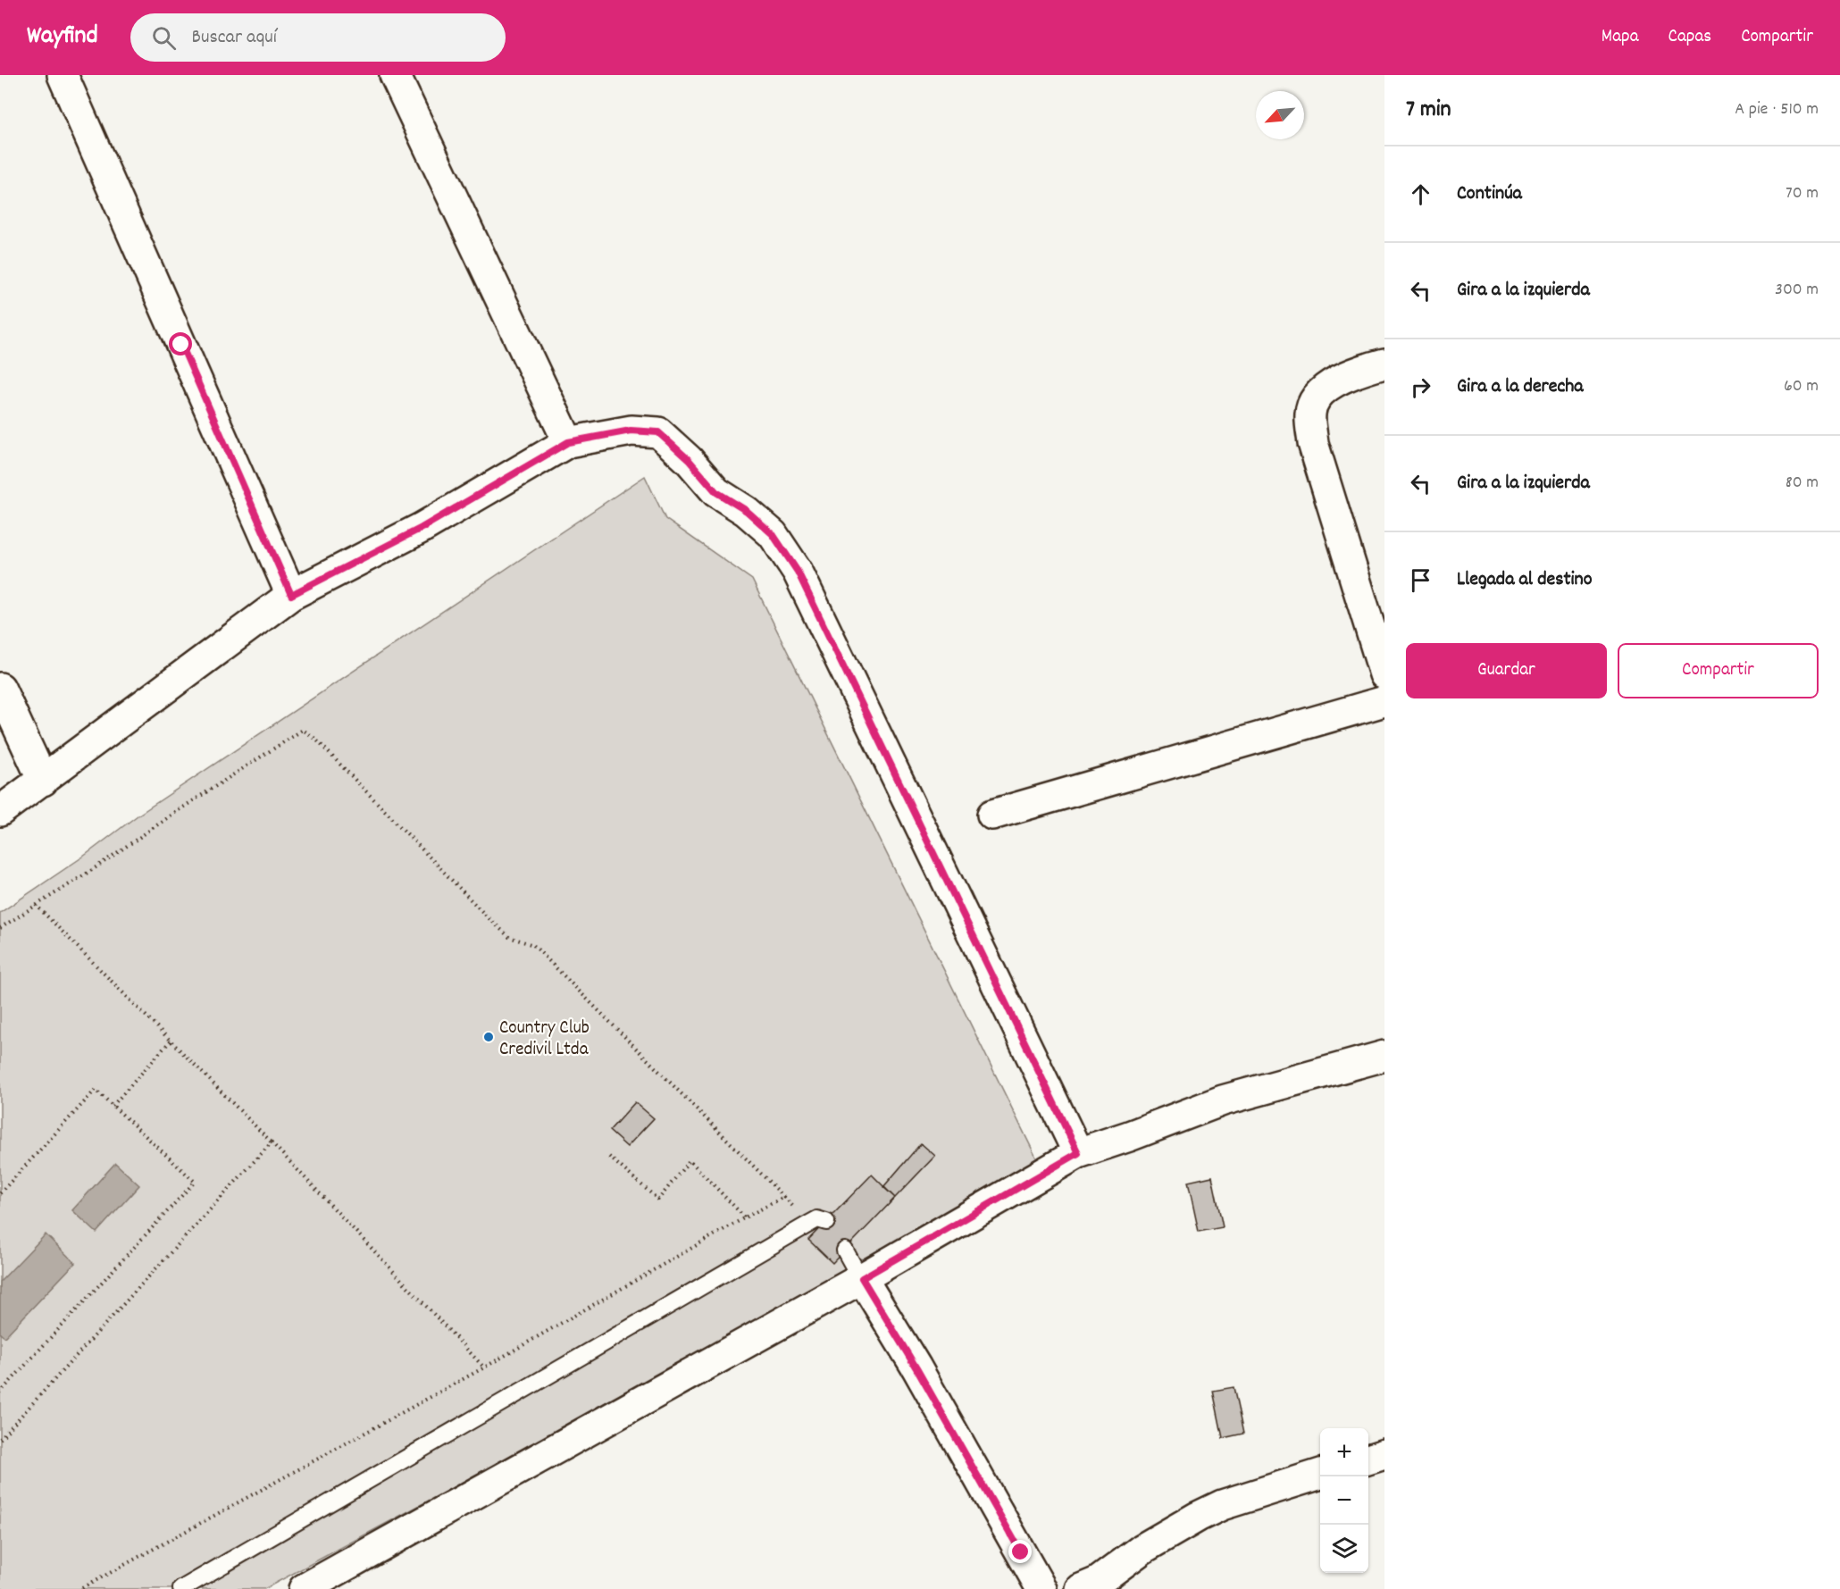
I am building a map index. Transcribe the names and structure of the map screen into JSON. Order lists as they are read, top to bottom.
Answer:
{
  "places": ["Country Club Credivil Ltda"],
  "north": "bottom left",
  "page": {
    "header": "Wayfind",
    "search": "Buscar aquí",
    "nav": ["Mapa", "Capas", "Compartir"],
    "heading": ["7 min", "A pie · 510 m"],
    "list": [
      ["Continúa", "70 m"],
      ["Gira a la izquierda", "300 m"],
      ["Gira a la derecha", "60 m"],
      ["Gira a la izquierda", "80 m"],
      "Llegada al destino"
    ],
    "buttons": ["Guardar", "Compartir"],
    "map_buttons": ["+", "−"]
  }
}
